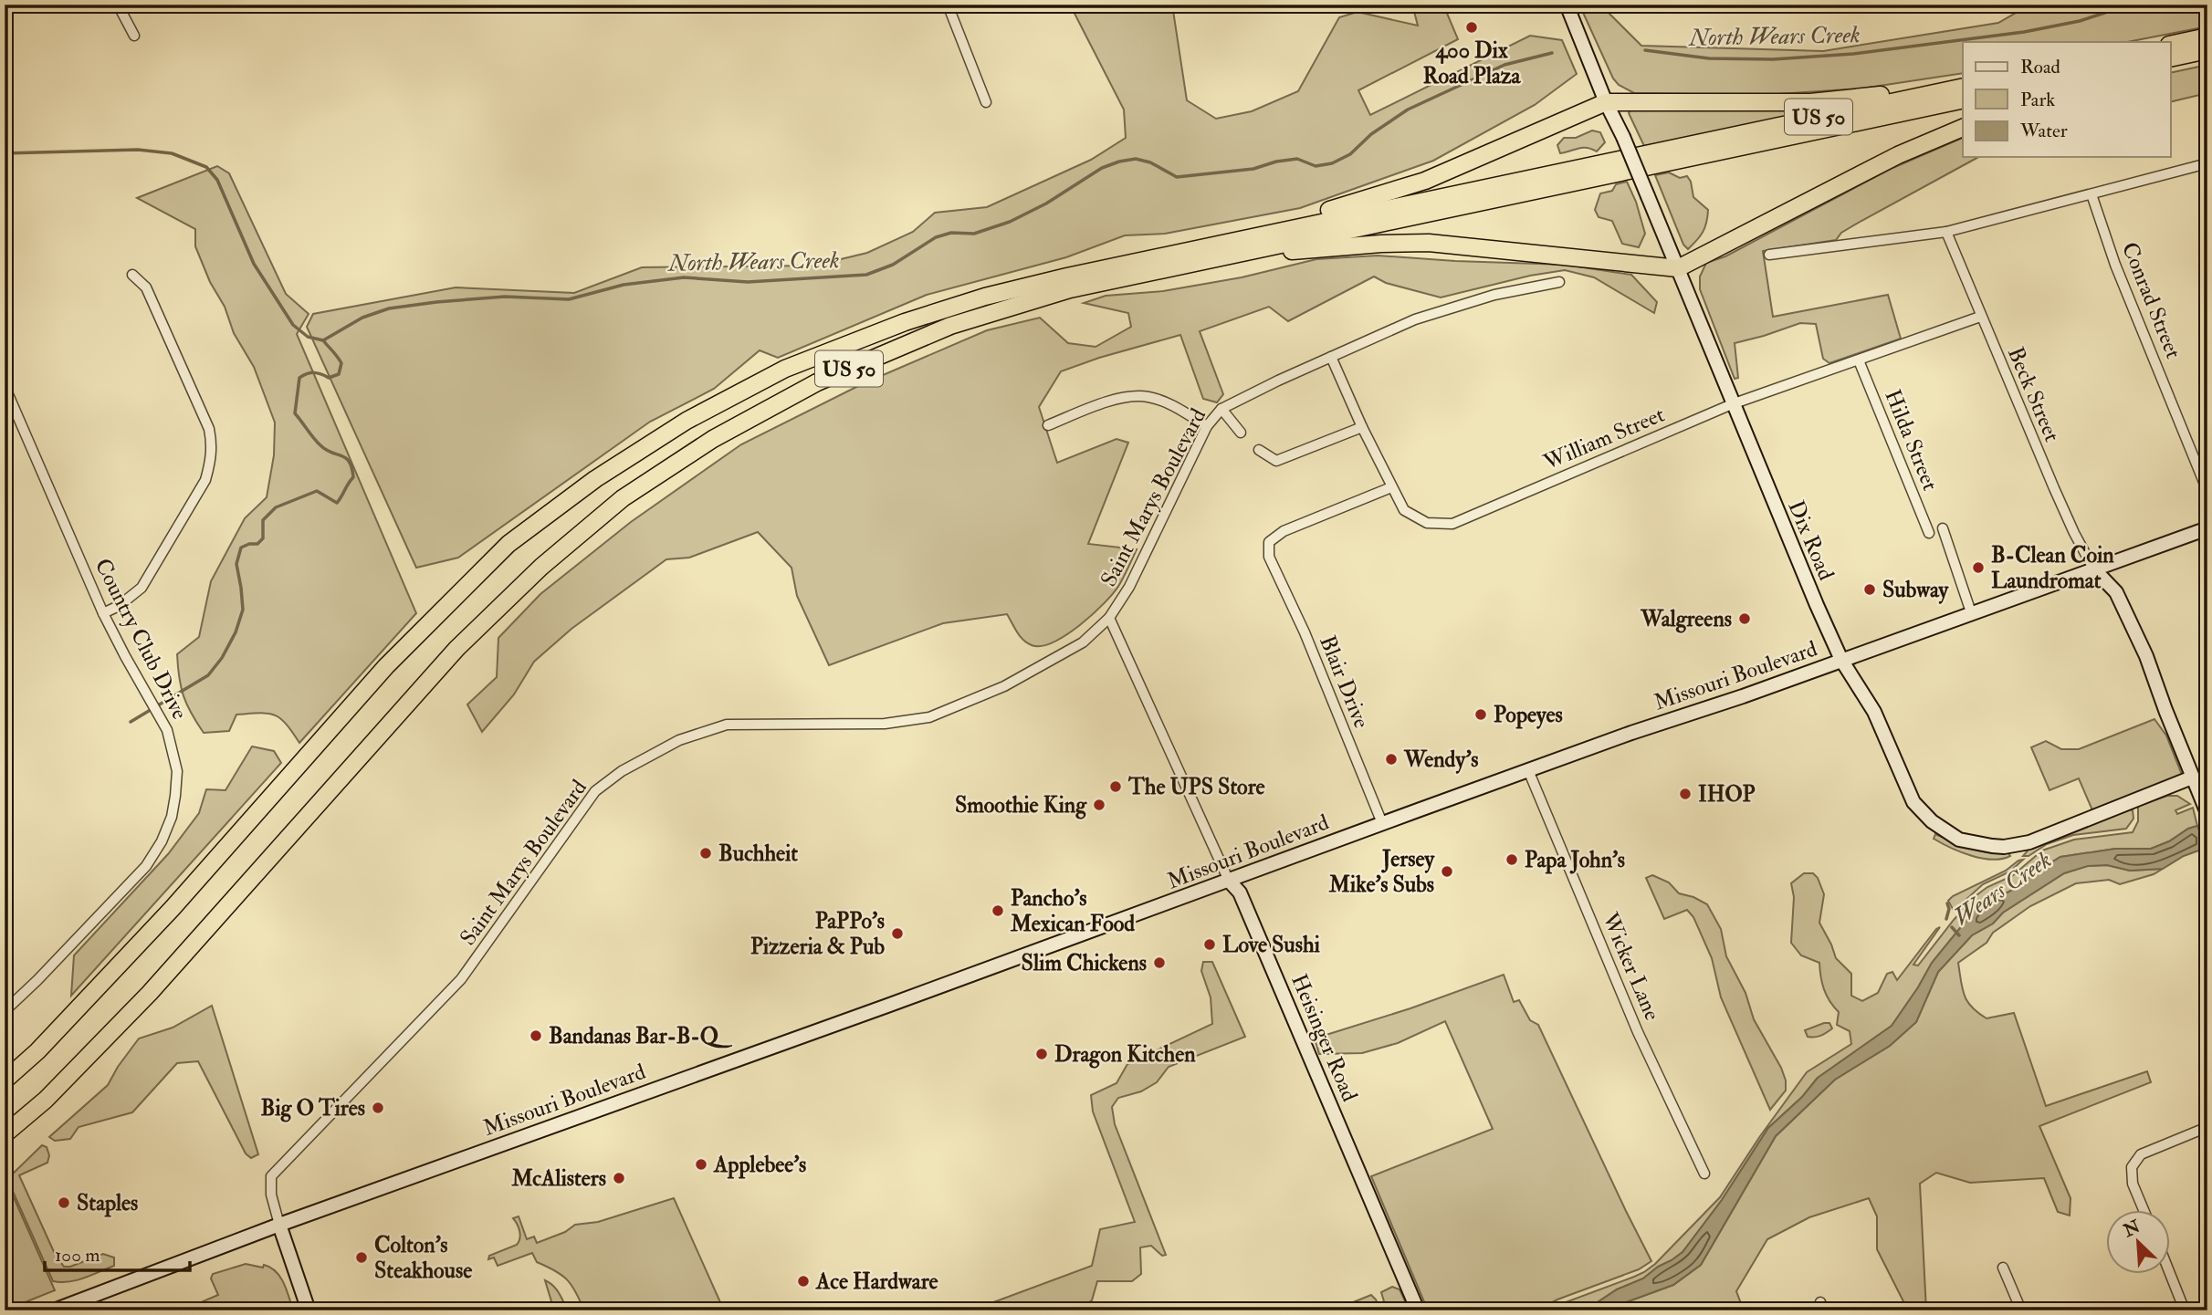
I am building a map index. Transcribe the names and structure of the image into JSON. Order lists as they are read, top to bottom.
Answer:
{
  "streets": {
    "highway": ["US 50"],
    "main road": ["Dix Road", "Missouri Boulevard", "Heisinger Road"],
    "street": [
      "Conrad Street",
      "Beck Street",
      "William Street",
      "Hilda Street",
      "Saint Marys Boulevard",
      "Country Club Drive",
      "Blair Drive",
      "Wicker Lane"
    ]
  },
  "crossings": [
    ["Beck Street", "William Street"],
    ["Beck Street", "Missouri Boulevard"],
    ["William Street", "Hilda Street"],
    ["William Street", "Saint Marys Boulevard"],
    ["William Street", "Dix Road"],
    ["William Street", "Blair Drive"],
    ["Saint Marys Boulevard", "Missouri Boulevard"],
    ["Saint Marys Boulevard", "Heisinger Road"],
    ["Dix Road", "Missouri Boulevard"],
    ["Missouri Boulevard", "Blair Drive"],
    ["Missouri Boulevard", "Wicker Lane"],
    ["Missouri Boulevard", "Heisinger Road"]
  ],
  "water": ["North Wears Creek", "Wears Creek"],
  "places": [
    "400 Dix Road Plaza",
    "B-Clean Coin Laundromat",
    "Subway",
    "Walgreens",
    "Popeyes",
    "Wendy's",
    "The UPS Store",
    "IHOP",
    "Smoothie King",
    "Buchheit",
    "Papa John's",
    "Jersey Mike's Subs",
    "Pancho's Mexican Food",
    "PaPPo's Pizzeria & Pub",
    "Love Sushi",
    "Slim Chickens",
    "Bandanas Bar-B-Q",
    "Dragon Kitchen",
    "Big O Tires",
    "Applebee's",
    "McAlisters",
    "Staples",
    "Colton's Steakhouse",
    "Ace Hardware"
  ],
  "legend": ["Road", "Park", "Water"],
  "scale_bar": "100 m",
  "north": "top left"
}
